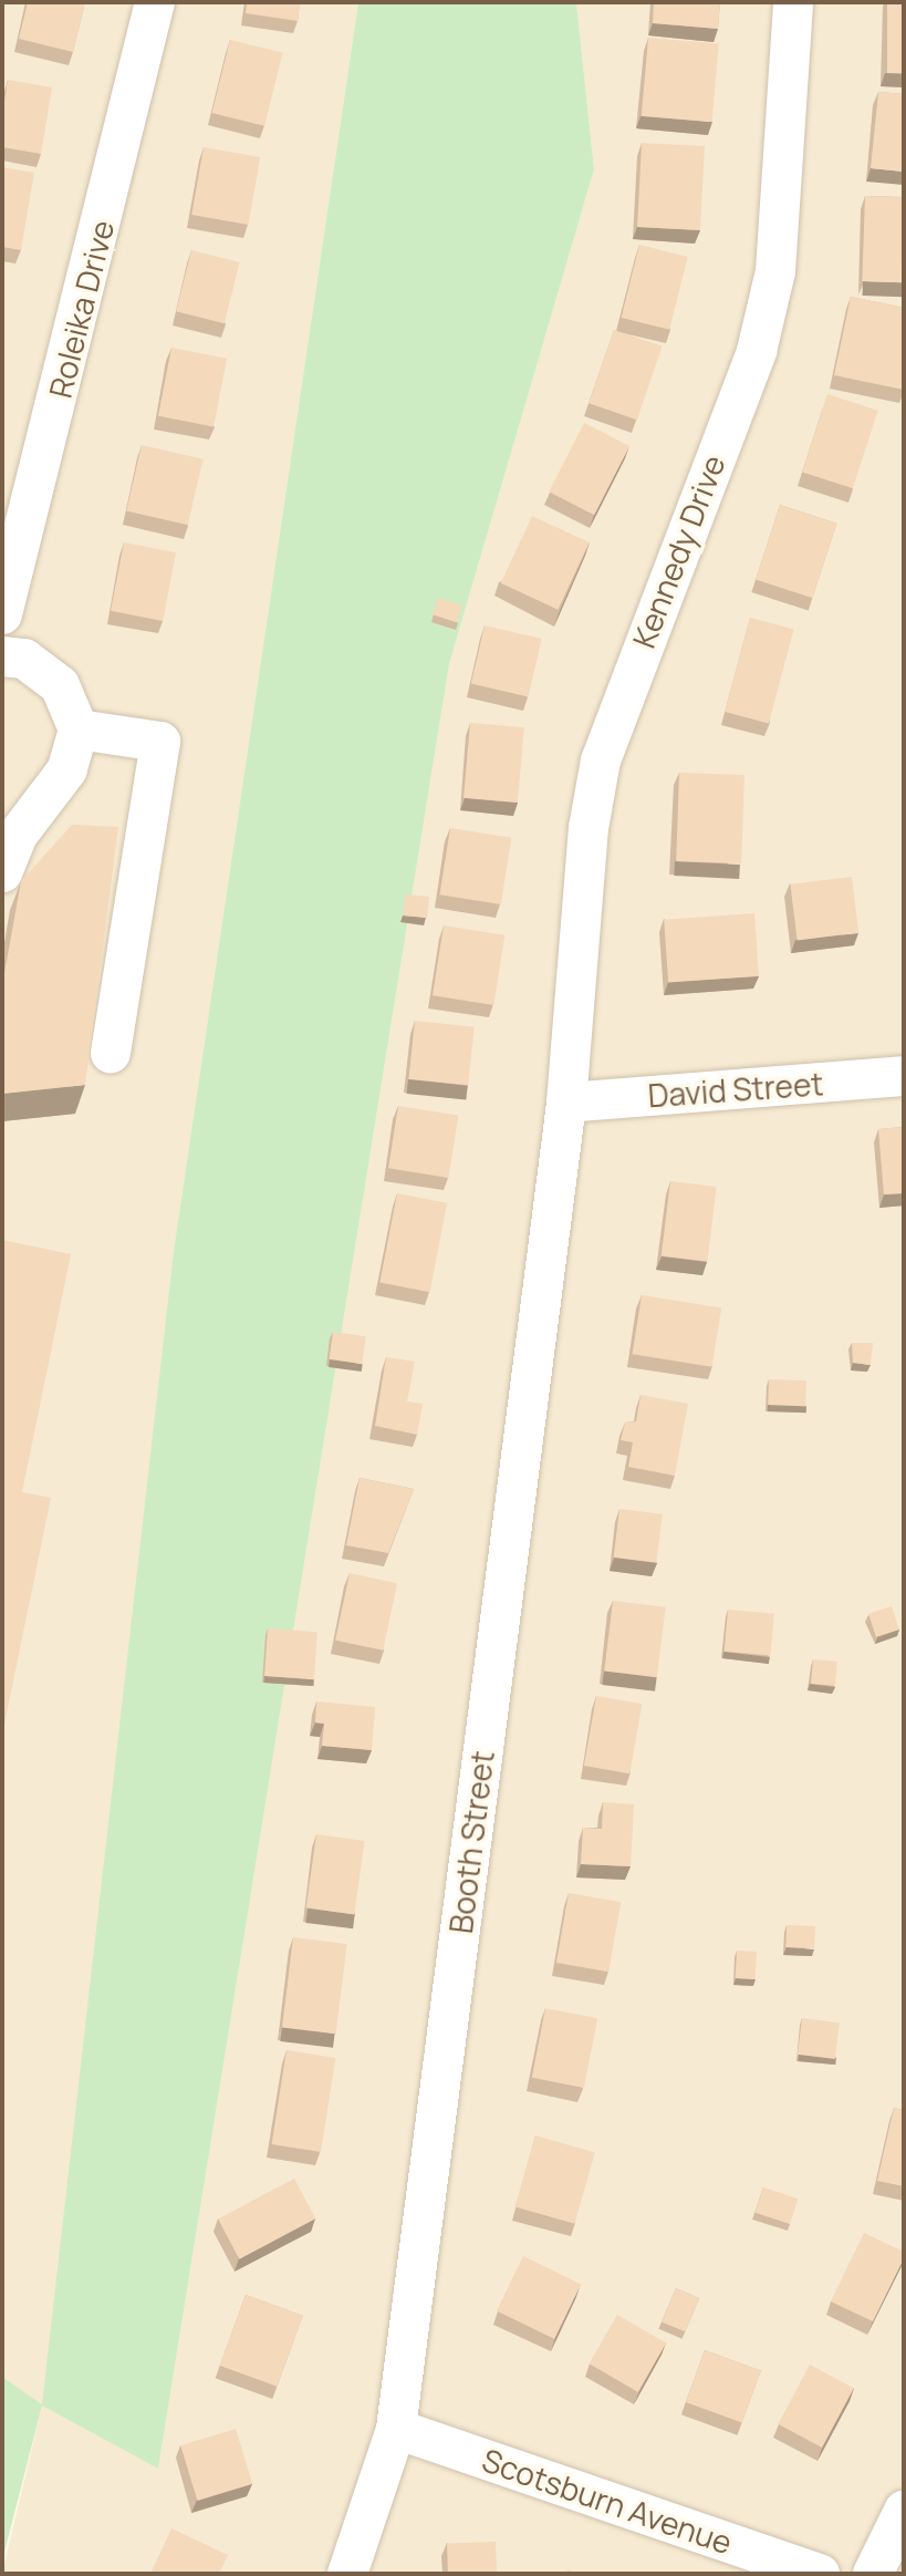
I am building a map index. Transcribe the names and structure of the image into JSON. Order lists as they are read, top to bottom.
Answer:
{
  "streets": {
    "street": [
      "Roleika Drive",
      "Kennedy Drive",
      "David Street",
      "Booth Street",
      "Scotsburn Avenue"
    ]
  },
  "crossings": [
    ["Kennedy Drive", "David Street"],
    ["Kennedy Drive", "Booth Street"],
    ["David Street", "Booth Street"],
    ["Booth Street", "Scotsburn Avenue"]
  ]
}
